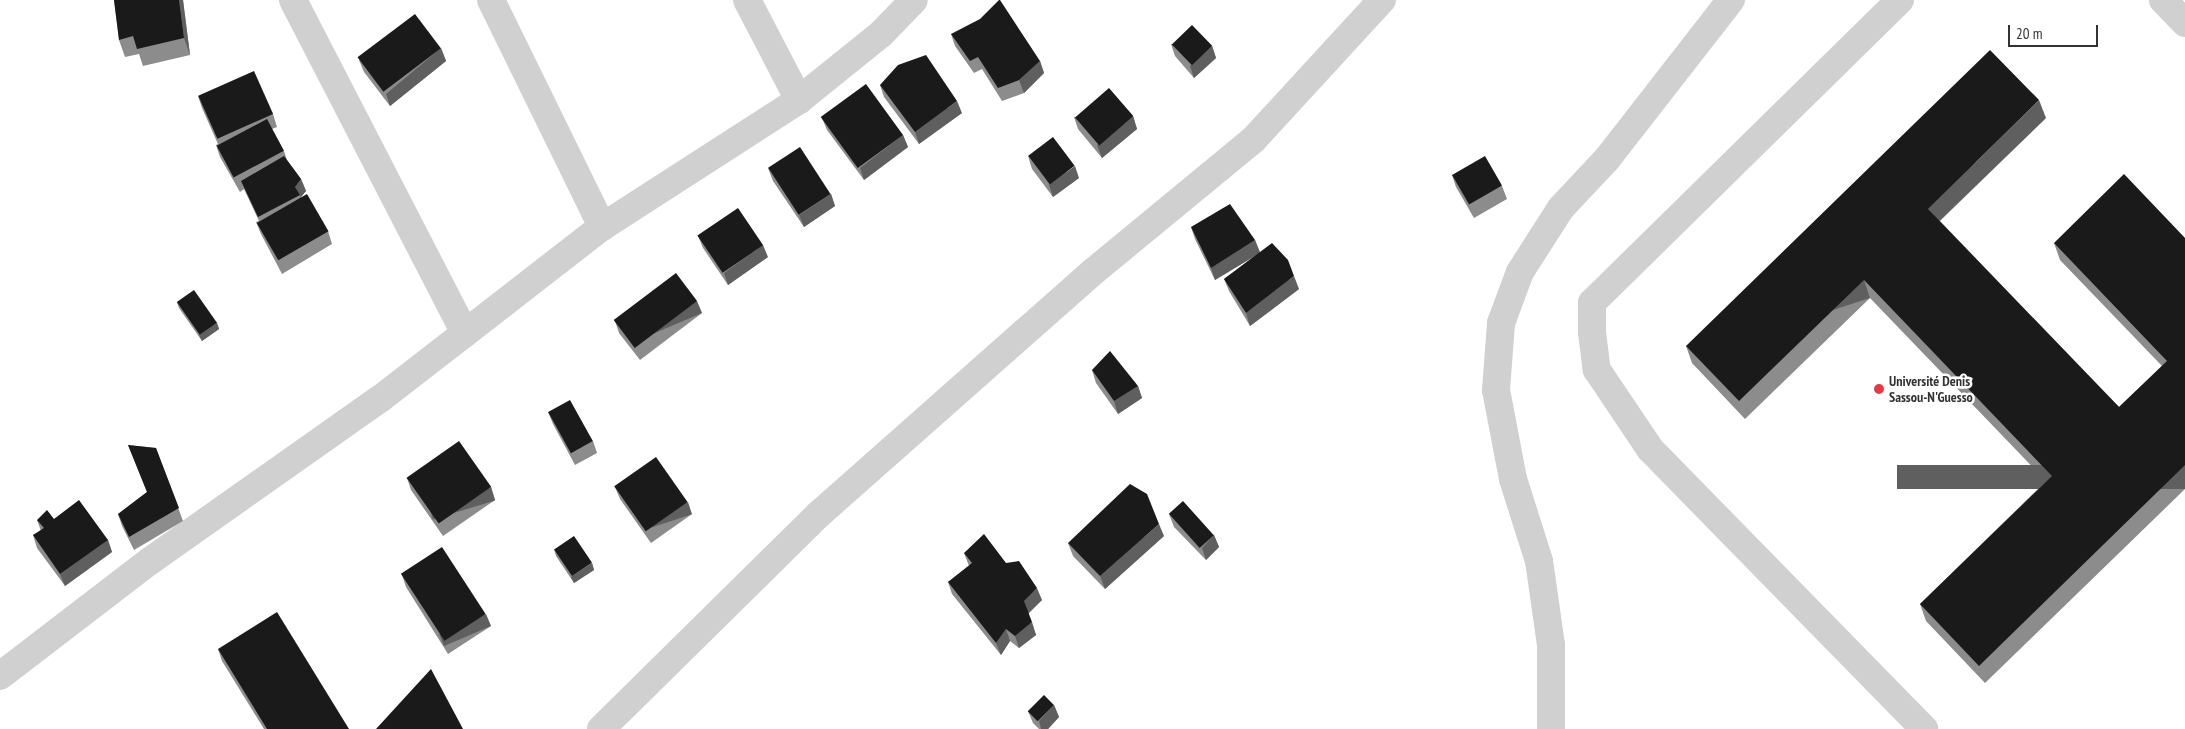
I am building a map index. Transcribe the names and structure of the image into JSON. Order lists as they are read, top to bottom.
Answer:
{
  "places": ["Université Denis Sassou-N'Guesso"],
  "scale_bar": "20 m"
}
